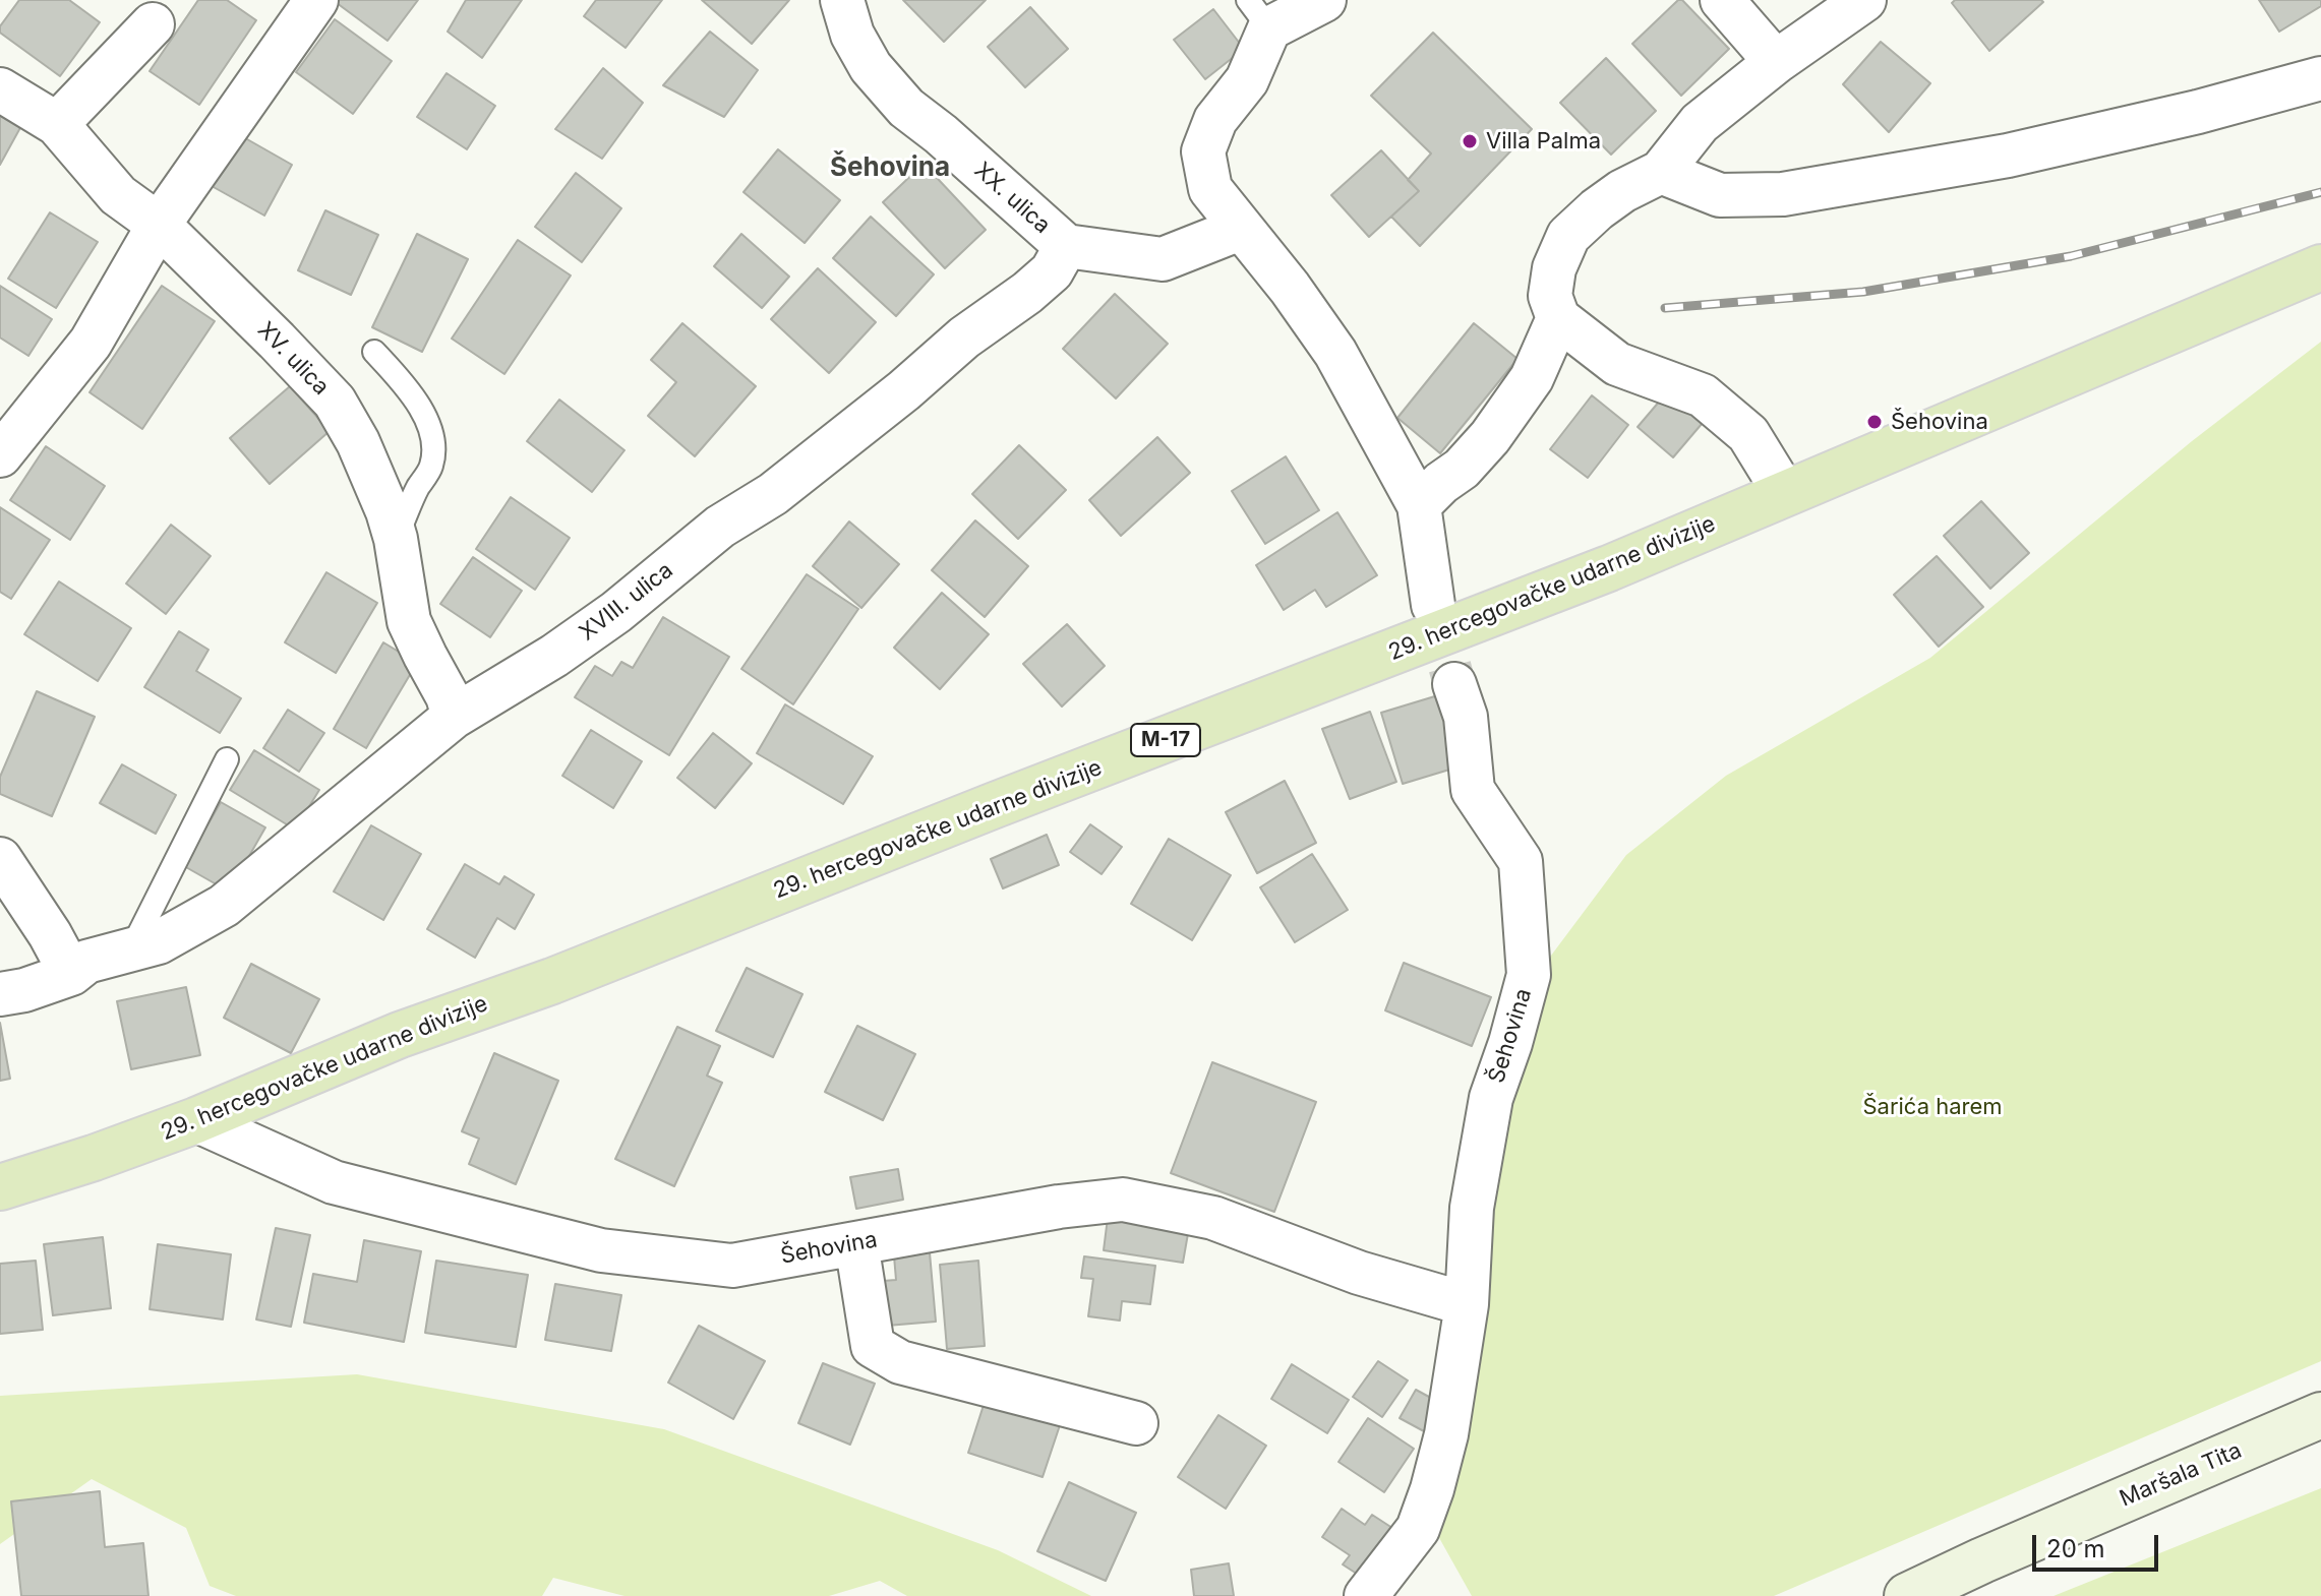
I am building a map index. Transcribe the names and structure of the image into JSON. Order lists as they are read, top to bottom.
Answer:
{
  "streets": {
    "main road": ["29. hercegovačke udarne divizije", "M-17"],
    "street": [
      "XX. ulica",
      "XV. ulica",
      "XVIII. ulica",
      "Šehovina",
      "Maršala Tita"
    ]
  },
  "crossings": [
    ["XX. ulica", "XVIII. ulica"],
    ["XV. ulica", "XVIII. ulica"],
    ["29. hercegovačke udarne divizije", "Šehovina"]
  ],
  "districts": ["Šehovina"],
  "parks": ["Šarića harem"],
  "places": ["Villa Palma", "Šehovina"],
  "scale_bar": "20 m"
}
